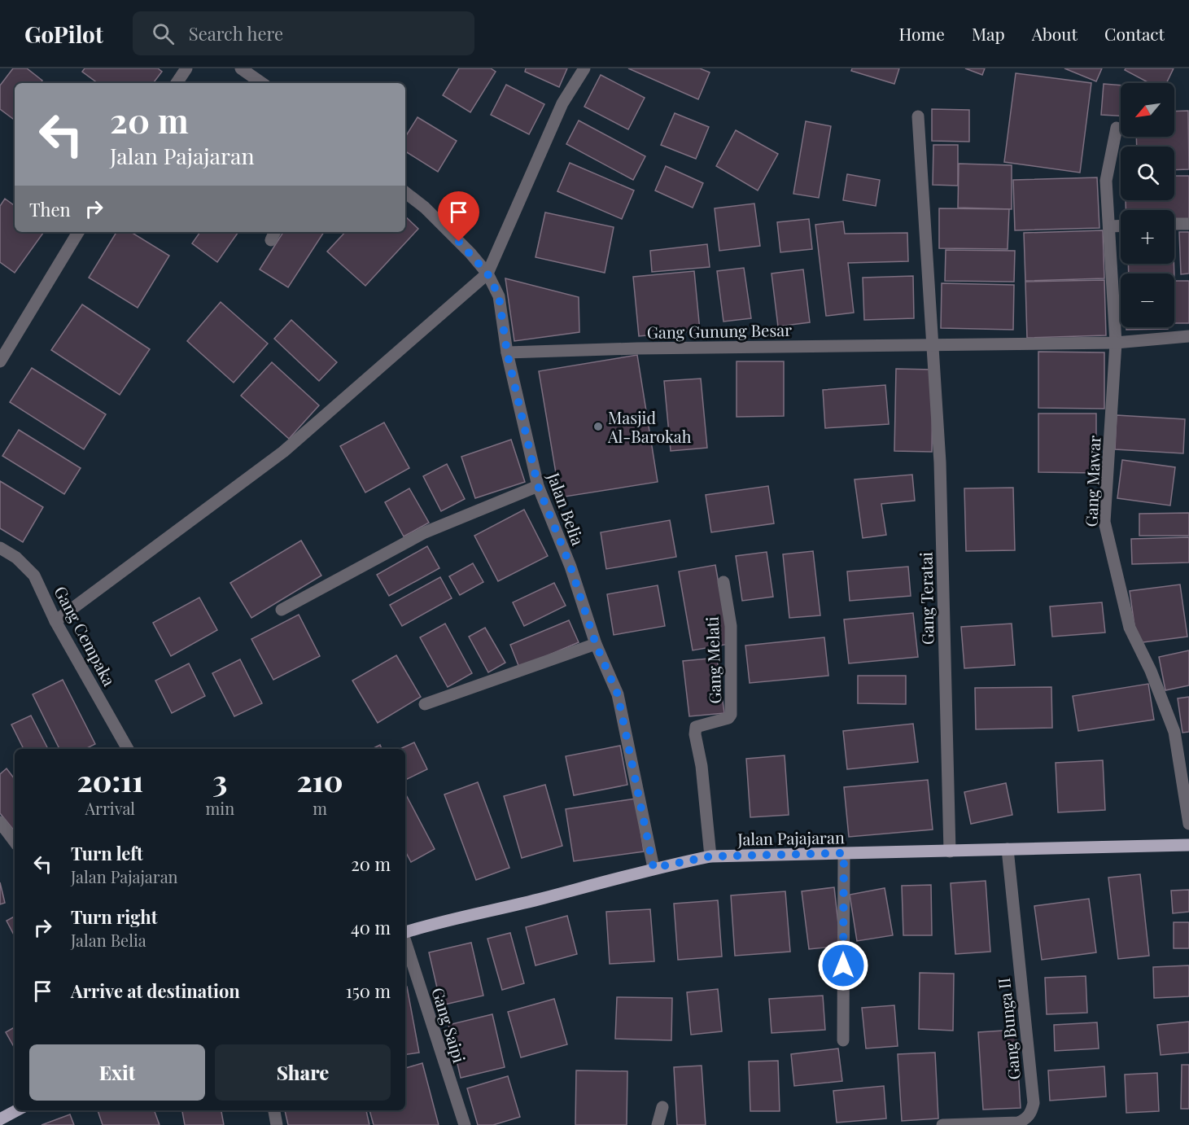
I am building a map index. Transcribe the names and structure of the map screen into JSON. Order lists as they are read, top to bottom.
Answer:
{
  "streets": {
    "main road": ["Jalan Pajajaran"],
    "street": [
      "Gang Gunung Besar",
      "Gang Mawar",
      "Jalan Belia",
      "Gang Teratai",
      "Gang Cempaka",
      "Gang Melati",
      "Gang Saipi",
      "Gang Bunga II"
    ]
  },
  "crossings": [
    ["Gang Gunung Besar", "Gang Mawar"],
    ["Gang Gunung Besar", "Jalan Belia"],
    ["Gang Gunung Besar", "Gang Teratai"],
    ["Jalan Belia", "Jalan Pajajaran"],
    ["Gang Teratai", "Jalan Pajajaran"],
    ["Gang Melati", "Jalan Pajajaran"],
    ["Jalan Pajajaran", "Gang Bunga II"]
  ],
  "places": ["Masjid Al-Barokah"],
  "north": "bottom left",
  "page": {
    "header": "GoPilot",
    "search": "Search here",
    "nav": [
      "Home",
      "Map",
      "About",
      "Contact"
    ],
    "map_buttons": ["+", "−"],
    "turn": ["20 m", "Jalan Pajajaran"],
    "then": "Then",
    "eta": [
      "20:11",
      "Arrival",
      "3",
      "min",
      "210",
      "m"
    ],
    "list": [
      {
        "name": "Turn left",
        "note": "Jalan Pajajaran",
        "value": "20 m"
      },
      {
        "name": "Turn right",
        "note": "Jalan Belia",
        "value": "40 m"
      },
      {
        "name": "Arrive at destination",
        "value": "150 m"
      }
    ],
    "buttons": ["Exit", "Share"]
  }
}
